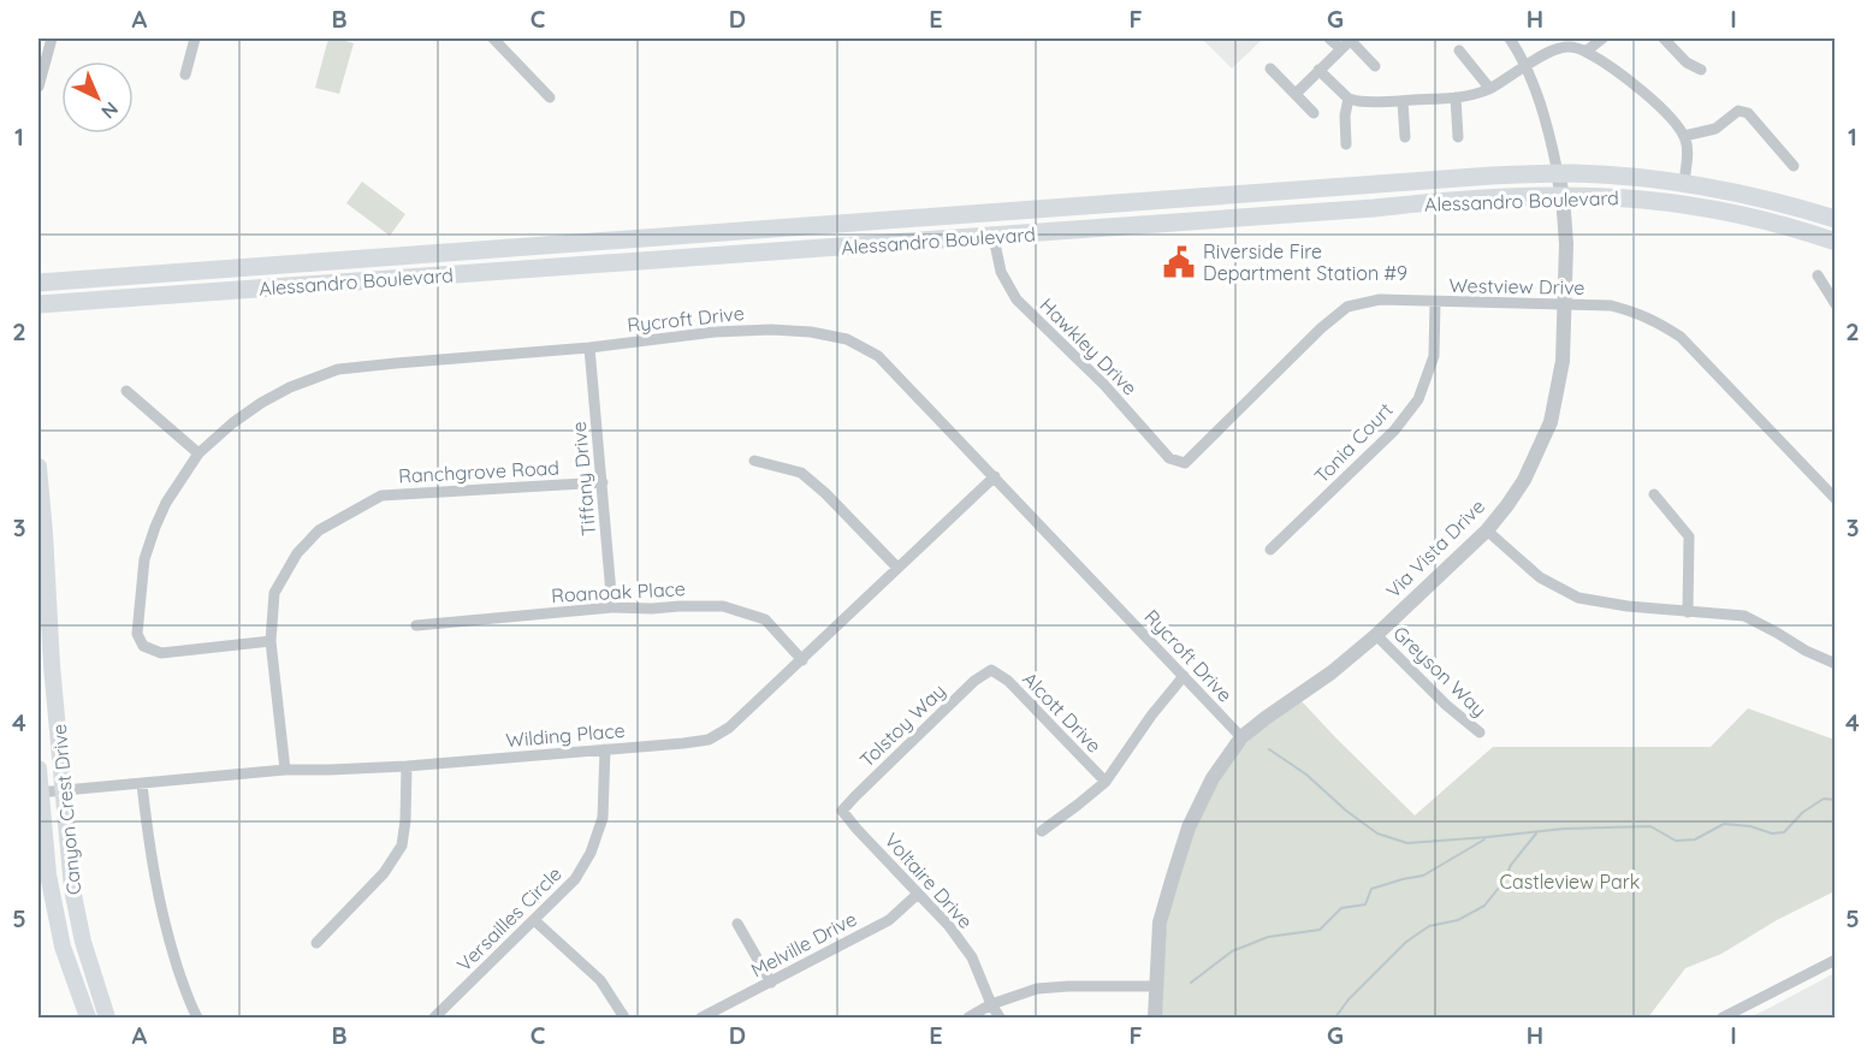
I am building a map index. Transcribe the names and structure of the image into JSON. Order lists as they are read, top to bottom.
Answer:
{
  "streets": {
    "main road": ["Alessandro Boulevard", "Canyon Crest Drive"],
    "street": [
      "Westview Drive",
      "Rycroft Drive",
      "Hawkley Drive",
      "Tonia Court",
      "Ranchgrove Road",
      "Tiffany Drive",
      "Via Vista Drive",
      "Roanoak Place",
      "Greyson Way",
      "Alcott Drive",
      "Tolstoy Way",
      "Wilding Place",
      "Voltaire Drive",
      "Versailles Circle",
      "Melville Drive"
    ]
  },
  "crossings": [
    ["Alessandro Boulevard", "Hawkley Drive"],
    ["Alessandro Boulevard", "Via Vista Drive"],
    ["Westview Drive", "Hawkley Drive"],
    ["Westview Drive", "Tonia Court"],
    ["Westview Drive", "Via Vista Drive"],
    ["Rycroft Drive", "Ranchgrove Road"],
    ["Rycroft Drive", "Tiffany Drive"],
    ["Rycroft Drive", "Via Vista Drive"],
    ["Rycroft Drive", "Wilding Place"],
    ["Ranchgrove Road", "Tiffany Drive"],
    ["Ranchgrove Road", "Wilding Place"],
    ["Tiffany Drive", "Roanoak Place"],
    ["Via Vista Drive", "Greyson Way"],
    ["Roanoak Place", "Wilding Place"],
    ["Alcott Drive", "Tolstoy Way"],
    ["Tolstoy Way", "Voltaire Drive"],
    ["Wilding Place", "Canyon Crest Drive"],
    ["Wilding Place", "Versailles Circle"],
    ["Voltaire Drive", "Melville Drive"]
  ],
  "parks": ["Castleview Park"],
  "places": {
    "public building": ["Riverside Fire Department Station #9"]
  },
  "north": "bottom right",
  "grid": {
    "columns": [
      "A",
      "B",
      "C",
      "D",
      "E",
      "F",
      "G",
      "H",
      "I"
    ],
    "rows": [
      "1",
      "2",
      "3",
      "4",
      "5"
    ]
  }
}
